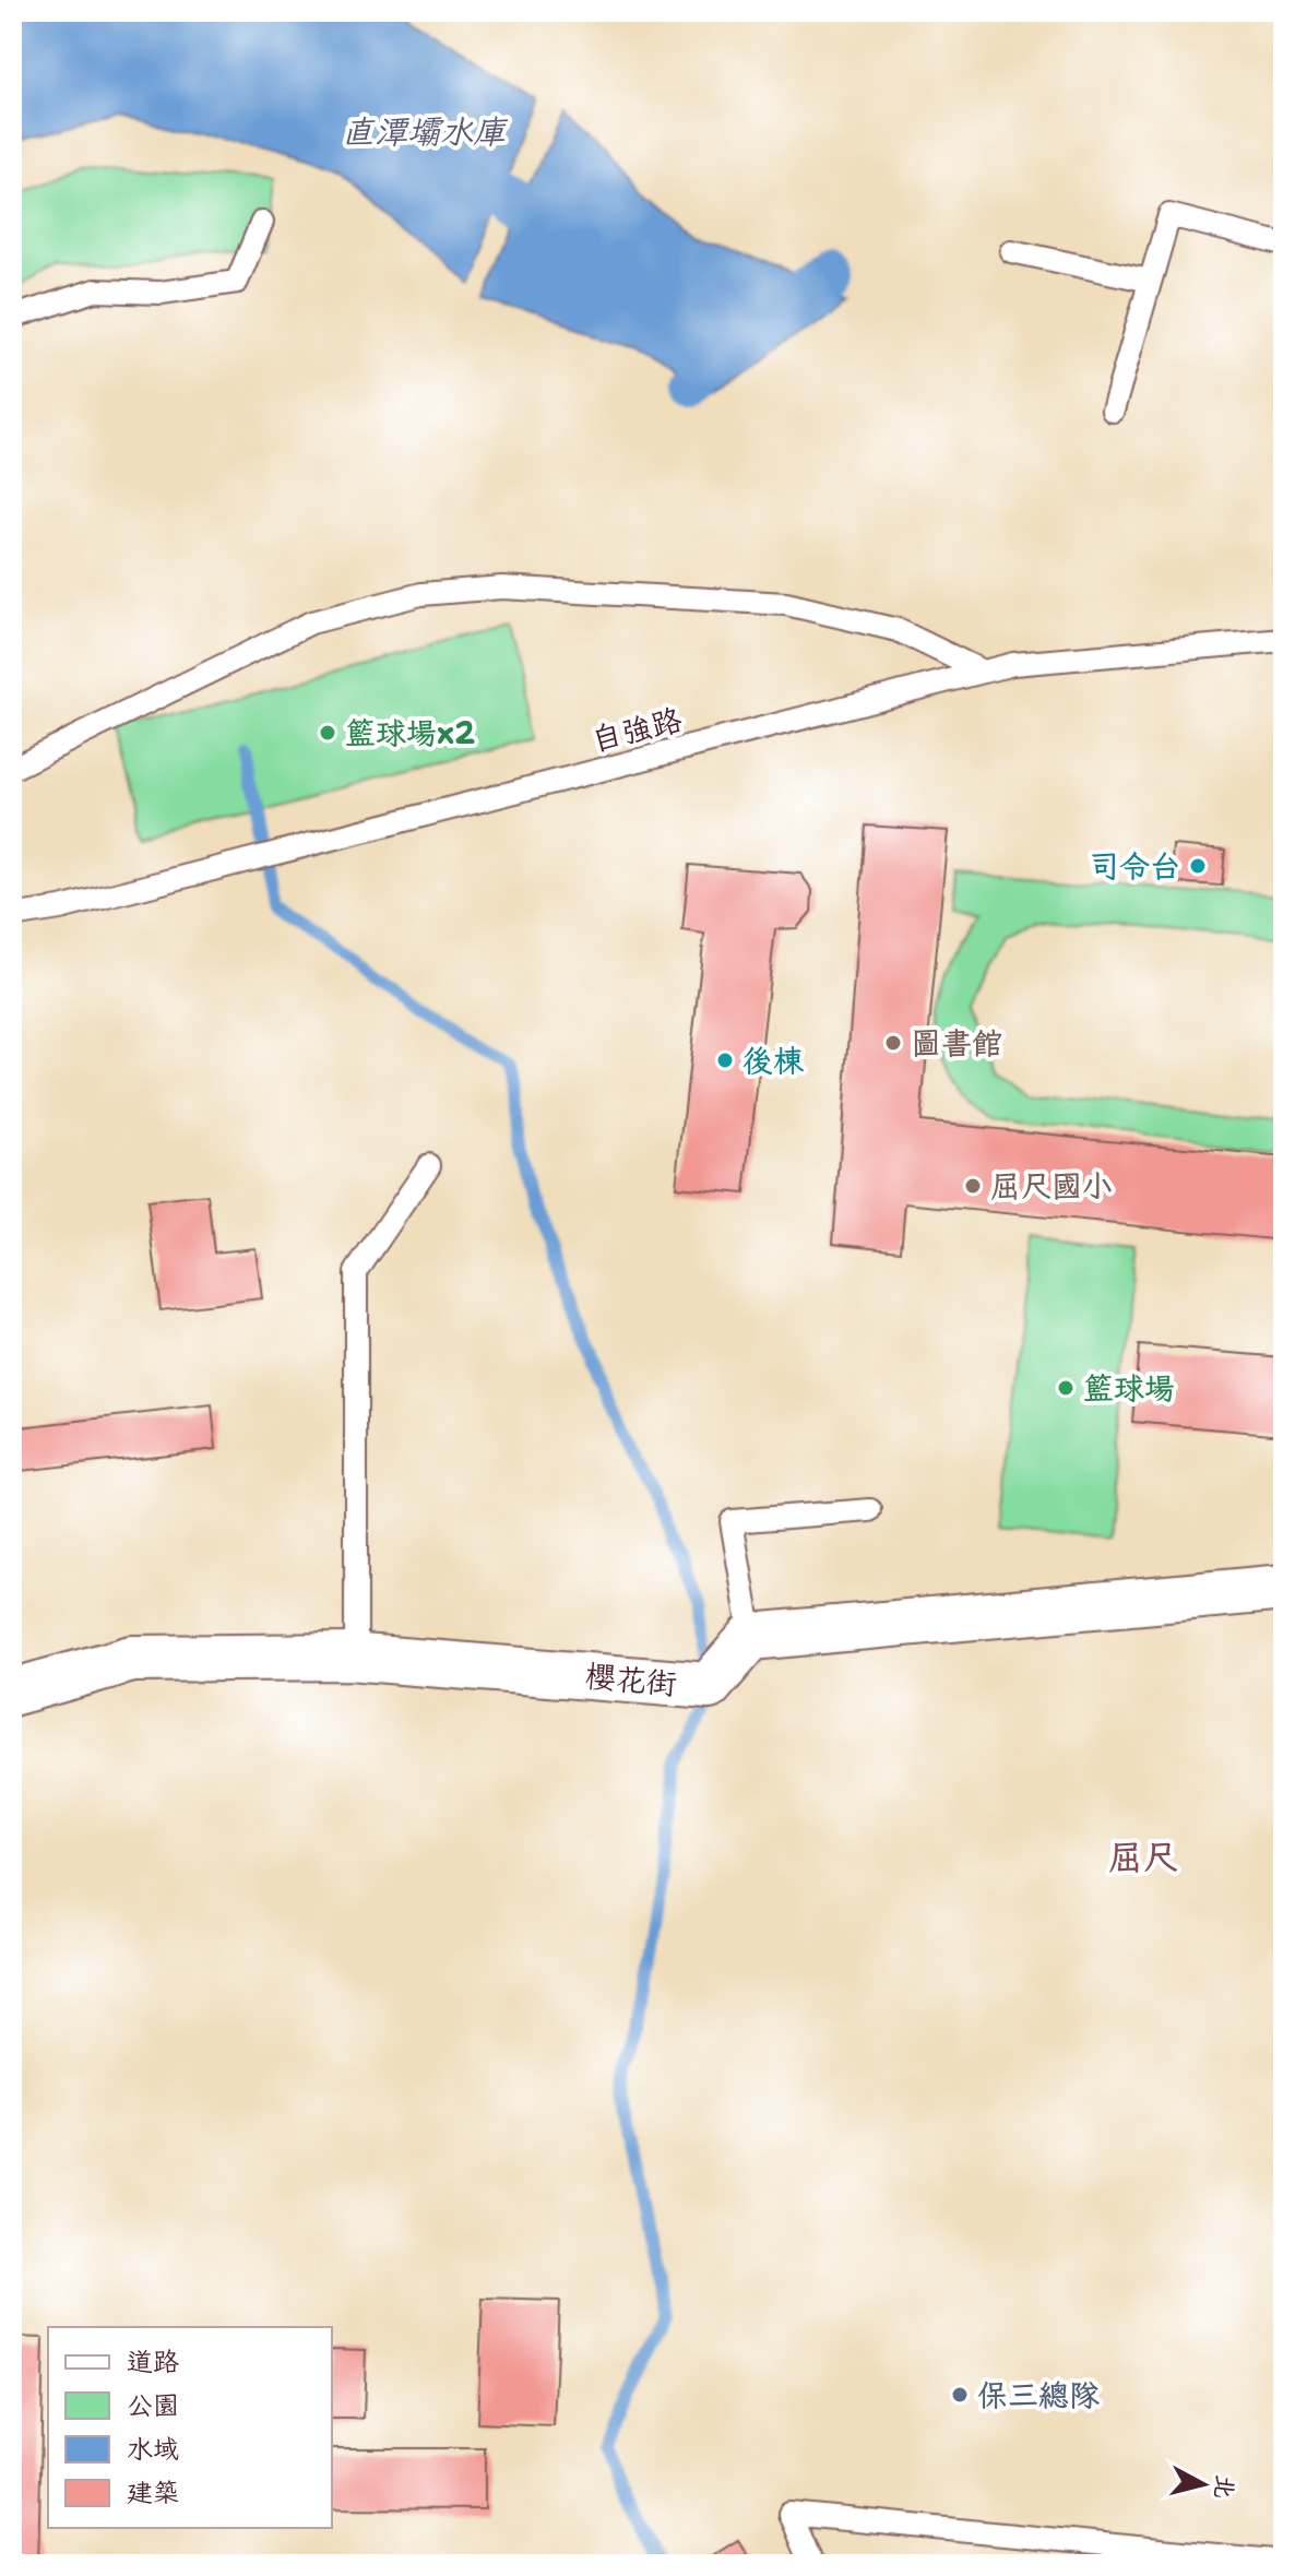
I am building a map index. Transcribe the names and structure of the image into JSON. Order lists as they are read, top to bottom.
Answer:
{
  "streets": {
    "street": ["櫻花街"],
    "lane": ["自強路"]
  },
  "districts": ["屈尺"],
  "water": ["直潭壩水庫"],
  "places": [
    "籃球場x2",
    "司令台",
    "圖書館",
    "後棟",
    "屈尺國小",
    "籃球場",
    "保三總隊"
  ],
  "legend": [
    "道路",
    "公園",
    "水域",
    "建築"
  ],
  "north": "right"
}
